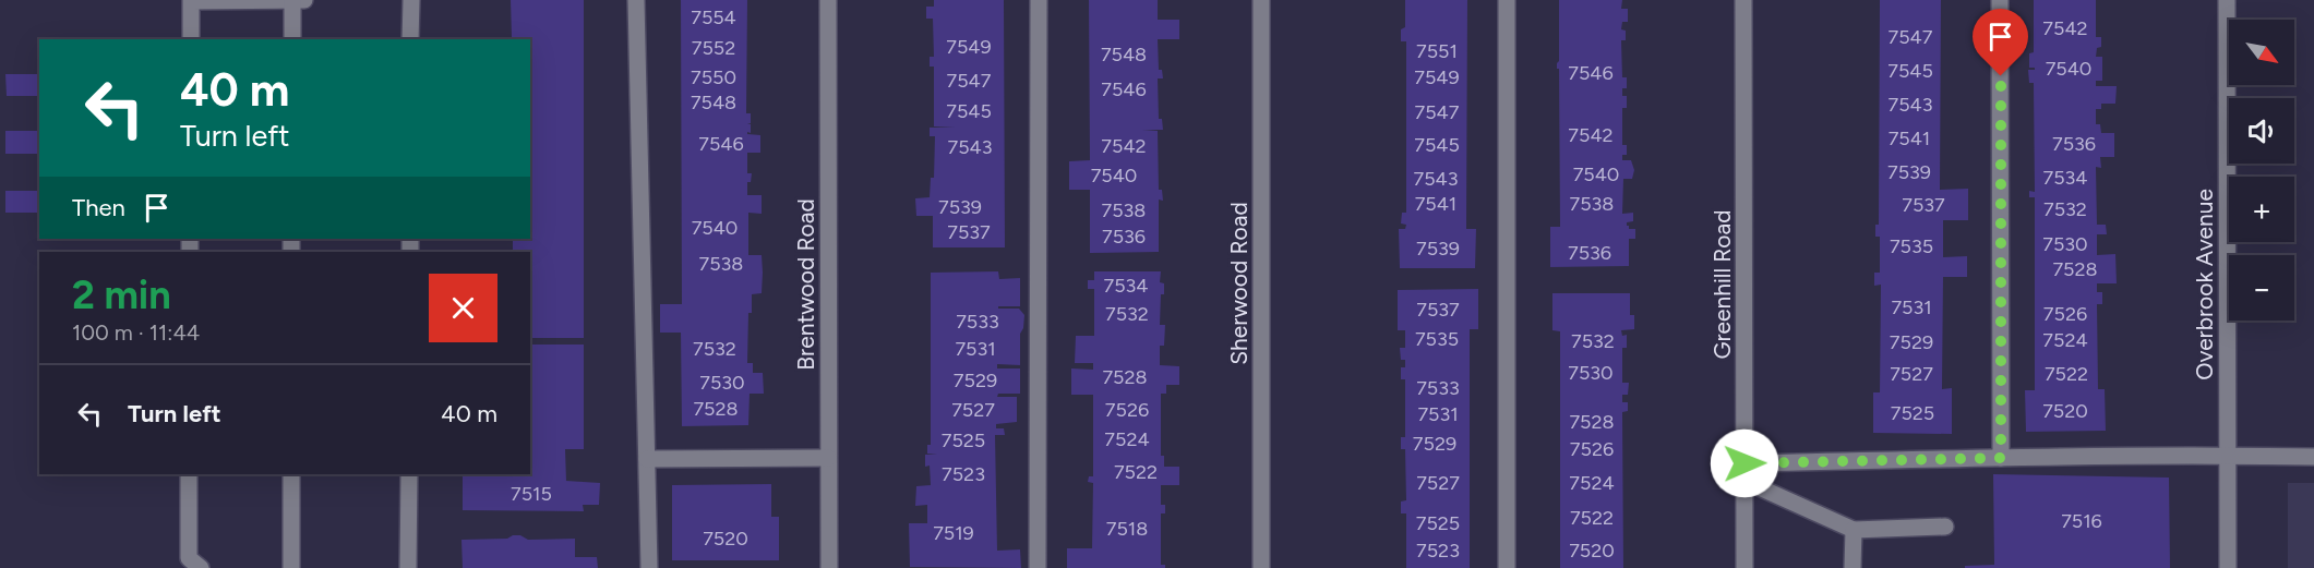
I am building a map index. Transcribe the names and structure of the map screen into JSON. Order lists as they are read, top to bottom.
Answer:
{
  "streets": {
    "street": [
      "Sherwood Road",
      "Brentwood Road",
      "Greenhill Road",
      "Overbrook Avenue"
    ]
  },
  "house_numbers": [
    "7554",
    "7542",
    "7547",
    "7549",
    "7552",
    "7551",
    "7548",
    "7540",
    "7545",
    "7546",
    "7550",
    "7549",
    "7547",
    "7546",
    "7548",
    "7543",
    "7545",
    "7547",
    "7542",
    "7541",
    "7546",
    "7536",
    "7545",
    "7542",
    "7543",
    "7539",
    "7540",
    "7540",
    "7534",
    "7543",
    "7541",
    "7538",
    "7537",
    "7539",
    "7532",
    "7538",
    "7540",
    "7537",
    "7536",
    "7530",
    "7535",
    "7539",
    "7536",
    "7538",
    "7528",
    "7534",
    "7531",
    "7537",
    "7532",
    "7526",
    "7533",
    "7535",
    "7524",
    "7532",
    "7529",
    "7532",
    "7531",
    "7530",
    "7527",
    "7522",
    "7528",
    "7529",
    "7530",
    "7533",
    "7528",
    "7527",
    "7526",
    "7520",
    "7525",
    "7531",
    "7528",
    "7524",
    "7525",
    "7529",
    "7526",
    "7522",
    "7523",
    "7527",
    "7524",
    "7515",
    "7522",
    "7516",
    "7525",
    "7518",
    "7519",
    "7520",
    "7523",
    "7520"
  ],
  "north": "bottom right",
  "page": {
    "map_buttons": ["+", "−"],
    "turn": ["40 m", "Turn left"],
    "then": "Then",
    "heading": ["2 min", "100 m · 11:44"],
    "list": [
      {
        "name": "Turn left",
        "value": "40 m"
      }
    ]
  }
}
